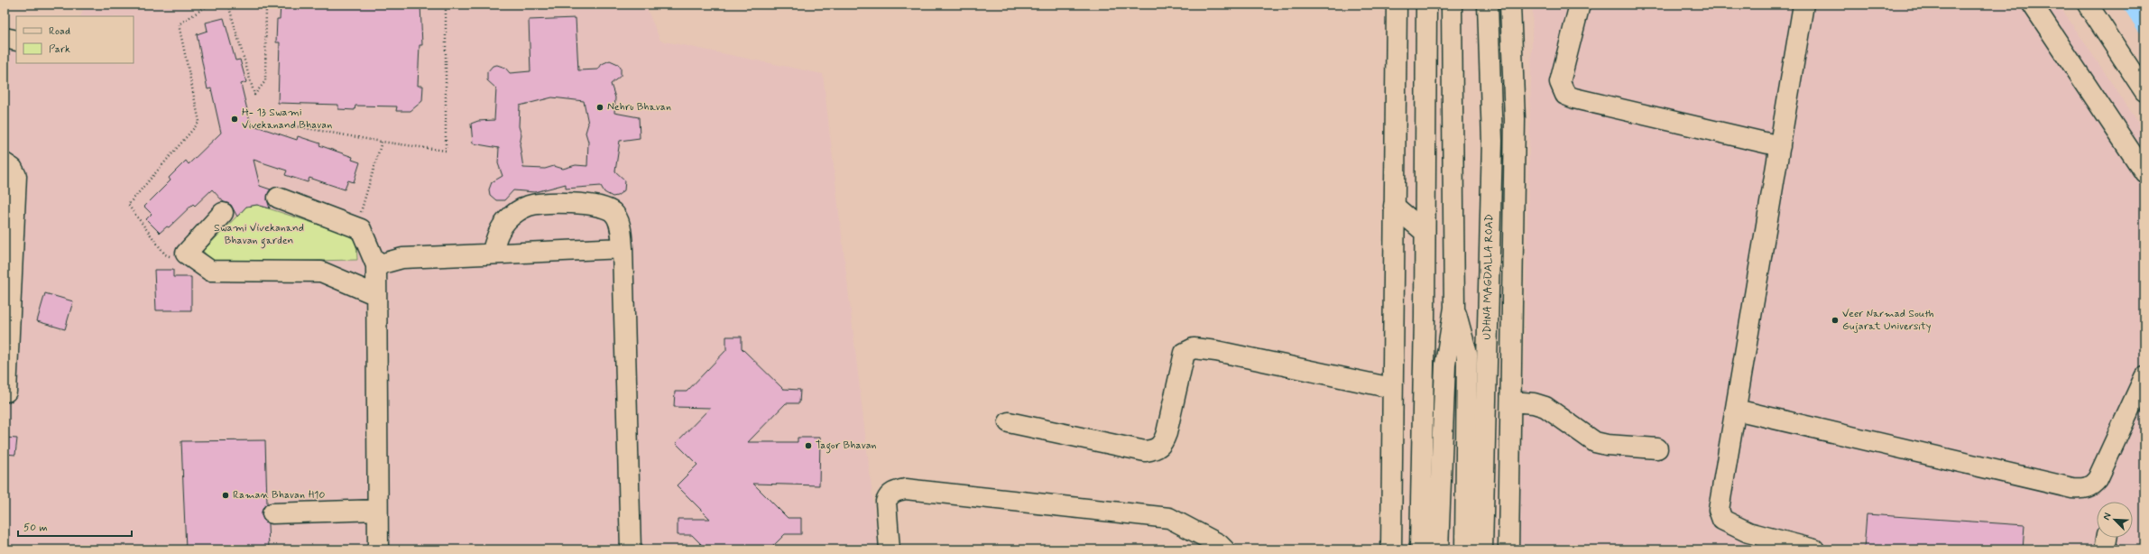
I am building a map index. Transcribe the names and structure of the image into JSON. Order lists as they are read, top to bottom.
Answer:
{
  "streets": {
    "street": ["UDHNA MAGDALLA ROAD"]
  },
  "parks": ["Swami Vivekanand Bhavan garden"],
  "places": [
    "Nehru Bhavan",
    "H- 13 Swami Vivekanand Bhavan",
    "Veer Narmad South Gujarat University",
    "Tagor Bhavan",
    "Raman Bhavan H10"
  ],
  "legend": ["Road", "Park"],
  "scale_bar": "50 m",
  "north": "top left"
}
